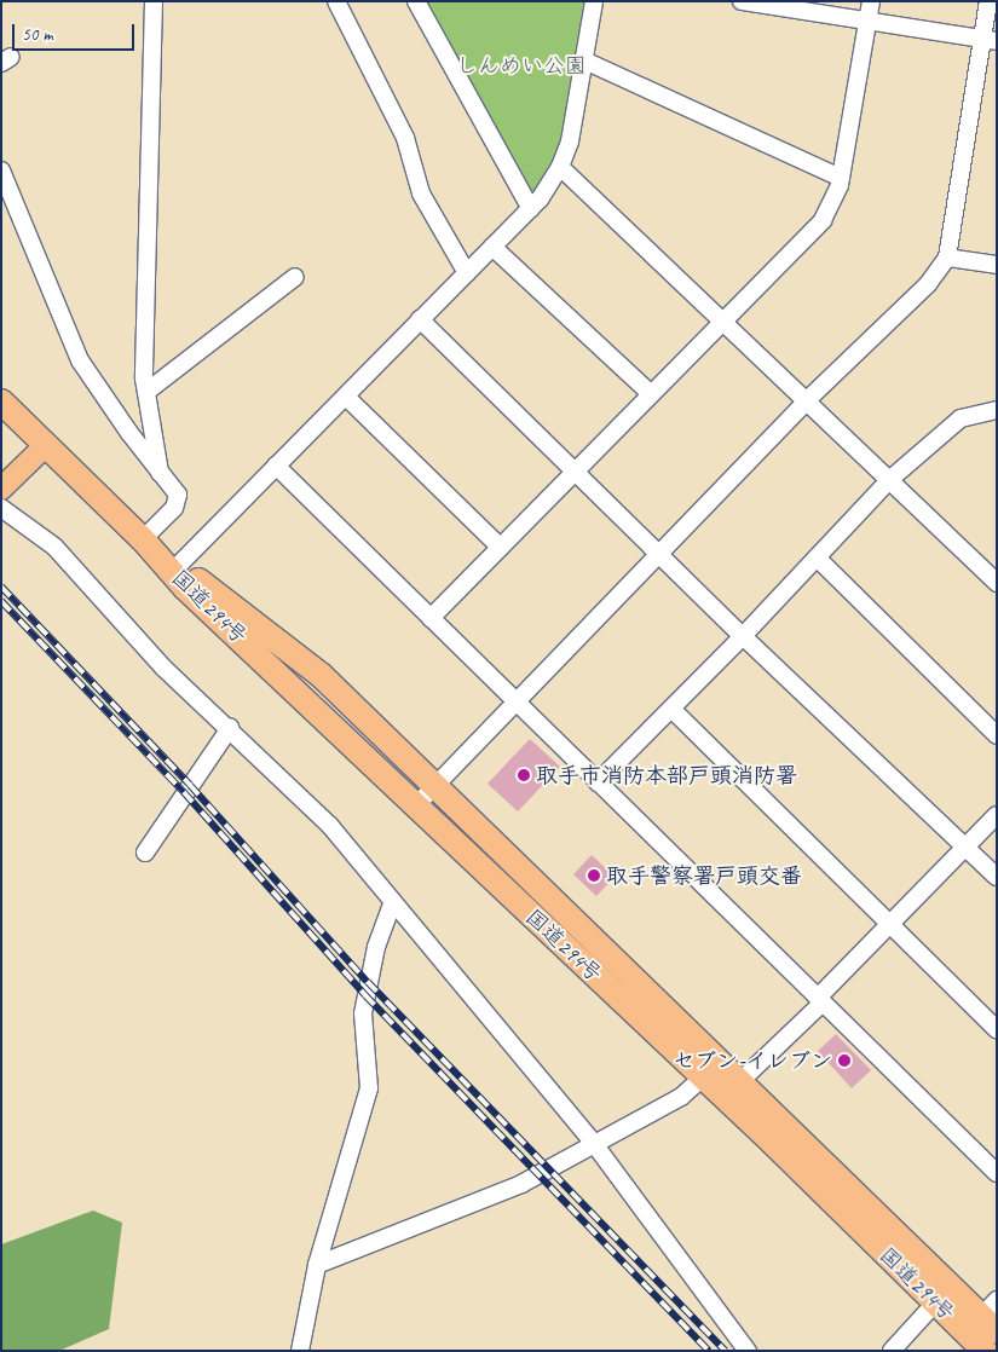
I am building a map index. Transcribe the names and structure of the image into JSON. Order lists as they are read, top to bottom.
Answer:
{
  "streets": {
    "highway": ["国道294号"]
  },
  "parks": ["しんめい公園"],
  "places": ["取手市消防本部戸頭消防署", "取手警察署戸頭交番", "セブン-イレブン"],
  "scale_bar": "50 m"
}
